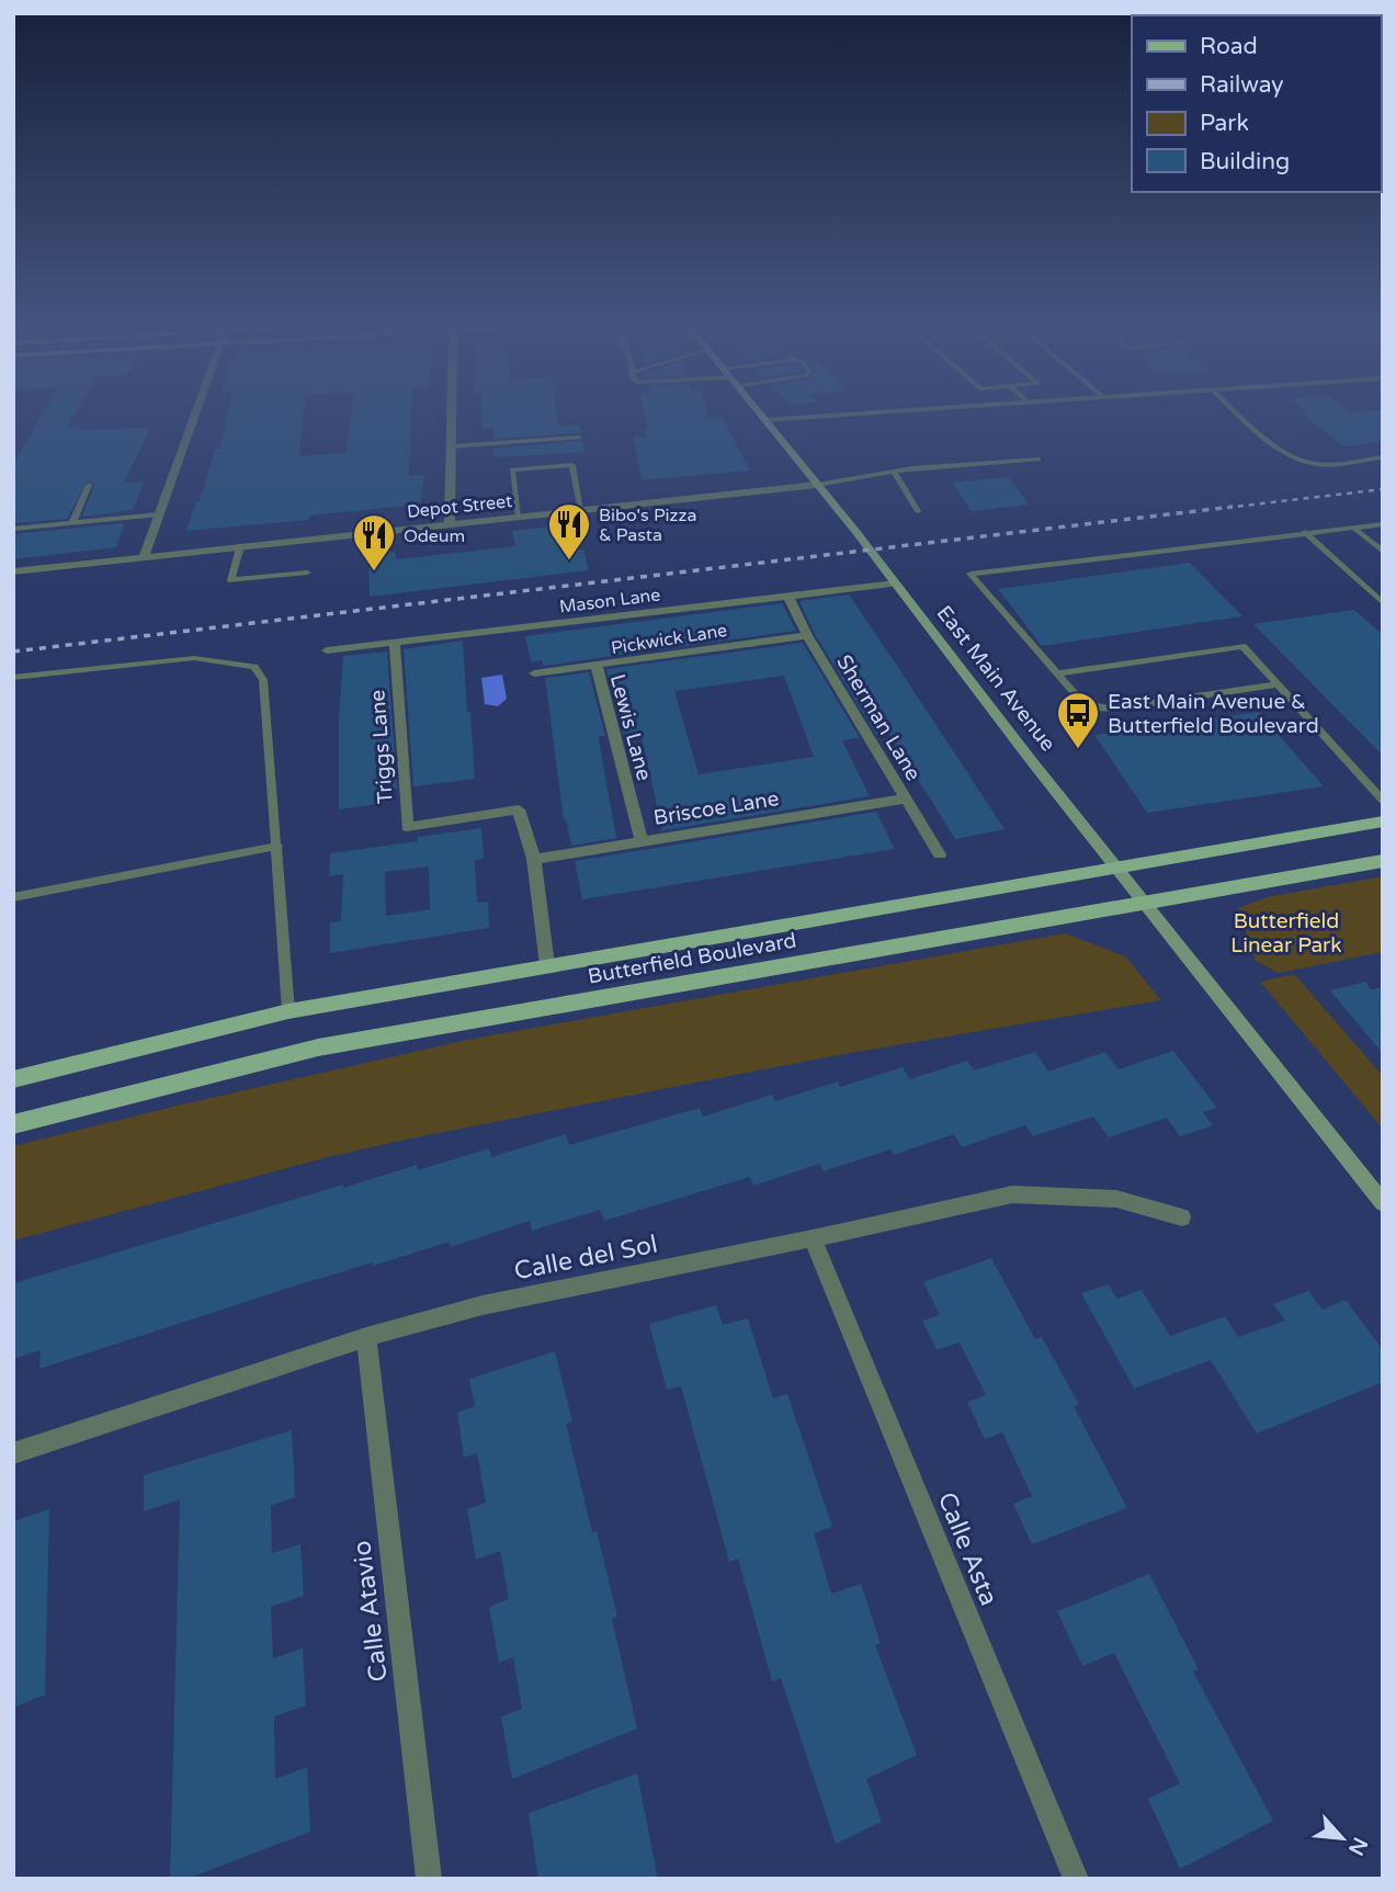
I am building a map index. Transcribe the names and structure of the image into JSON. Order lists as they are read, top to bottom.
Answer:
{
  "streets": {
    "main road": ["East Main Avenue", "Butterfield Boulevard"],
    "street": [
      "Depot Street",
      "Mason Lane",
      "Pickwick Lane",
      "Sherman Lane",
      "Lewis Lane",
      "Triggs Lane",
      "Briscoe Lane",
      "Calle del Sol",
      "Calle Asta",
      "Calle Atavio"
    ]
  },
  "crossings": [
    ["Depot Street", "East Main Avenue"],
    ["Mason Lane", "East Main Avenue"],
    ["Mason Lane", "Sherman Lane"],
    ["Mason Lane", "Triggs Lane"],
    ["Pickwick Lane", "Sherman Lane"],
    ["Pickwick Lane", "Lewis Lane"],
    ["East Main Avenue", "Butterfield Boulevard"],
    ["Sherman Lane", "Briscoe Lane"],
    ["Lewis Lane", "Briscoe Lane"],
    ["Triggs Lane", "Briscoe Lane"],
    ["Calle del Sol", "Calle Asta"],
    ["Calle del Sol", "Calle Atavio"]
  ],
  "parks": ["Butterfield Linear Park"],
  "places": {
    "restaurant": ["Bibo's Pizza & Pasta", "Odeum"],
    "bus stop": ["East Main Avenue & Butterfield Boulevard"]
  },
  "legend": [
    "Road",
    "Railway",
    "Park",
    "Building"
  ],
  "north": "bottom right"
}
